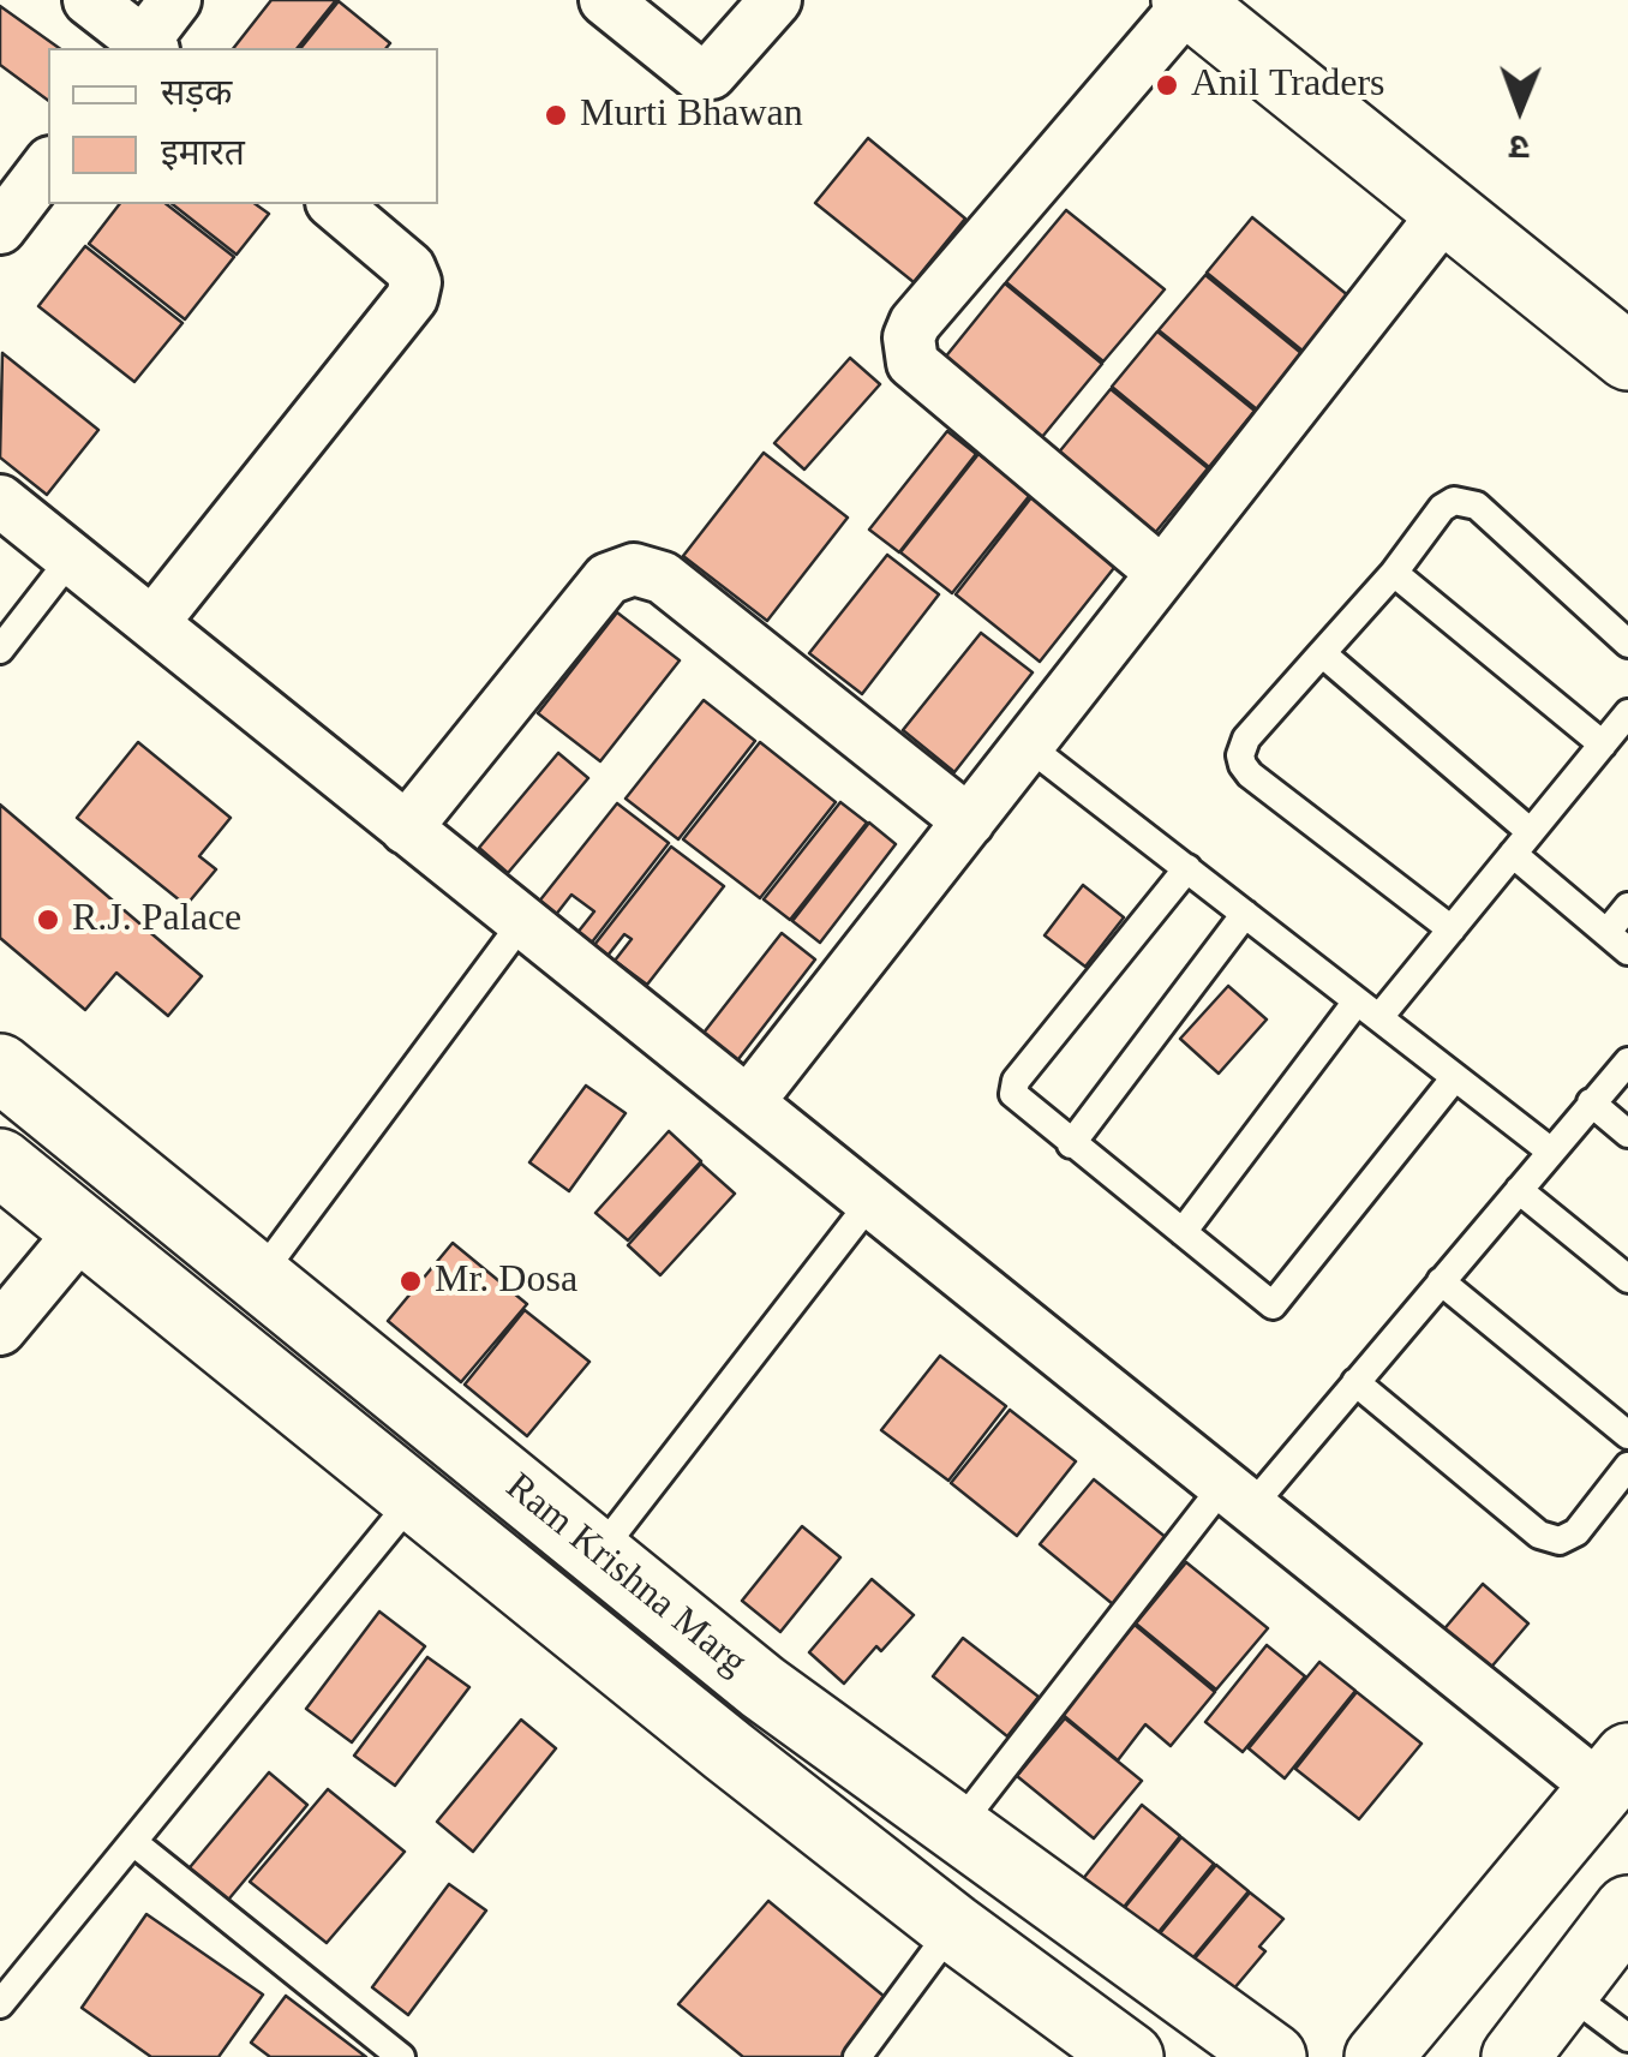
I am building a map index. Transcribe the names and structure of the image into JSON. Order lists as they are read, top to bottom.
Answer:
{
  "streets": {
    "street": ["Ram Krishna Marg"]
  },
  "places": [
    "Anil Traders",
    "Murti Bhawan",
    "R.J. Palace",
    "Mr. Dosa"
  ],
  "legend": ["सड़क", "इमारत"],
  "north": "bottom"
}
